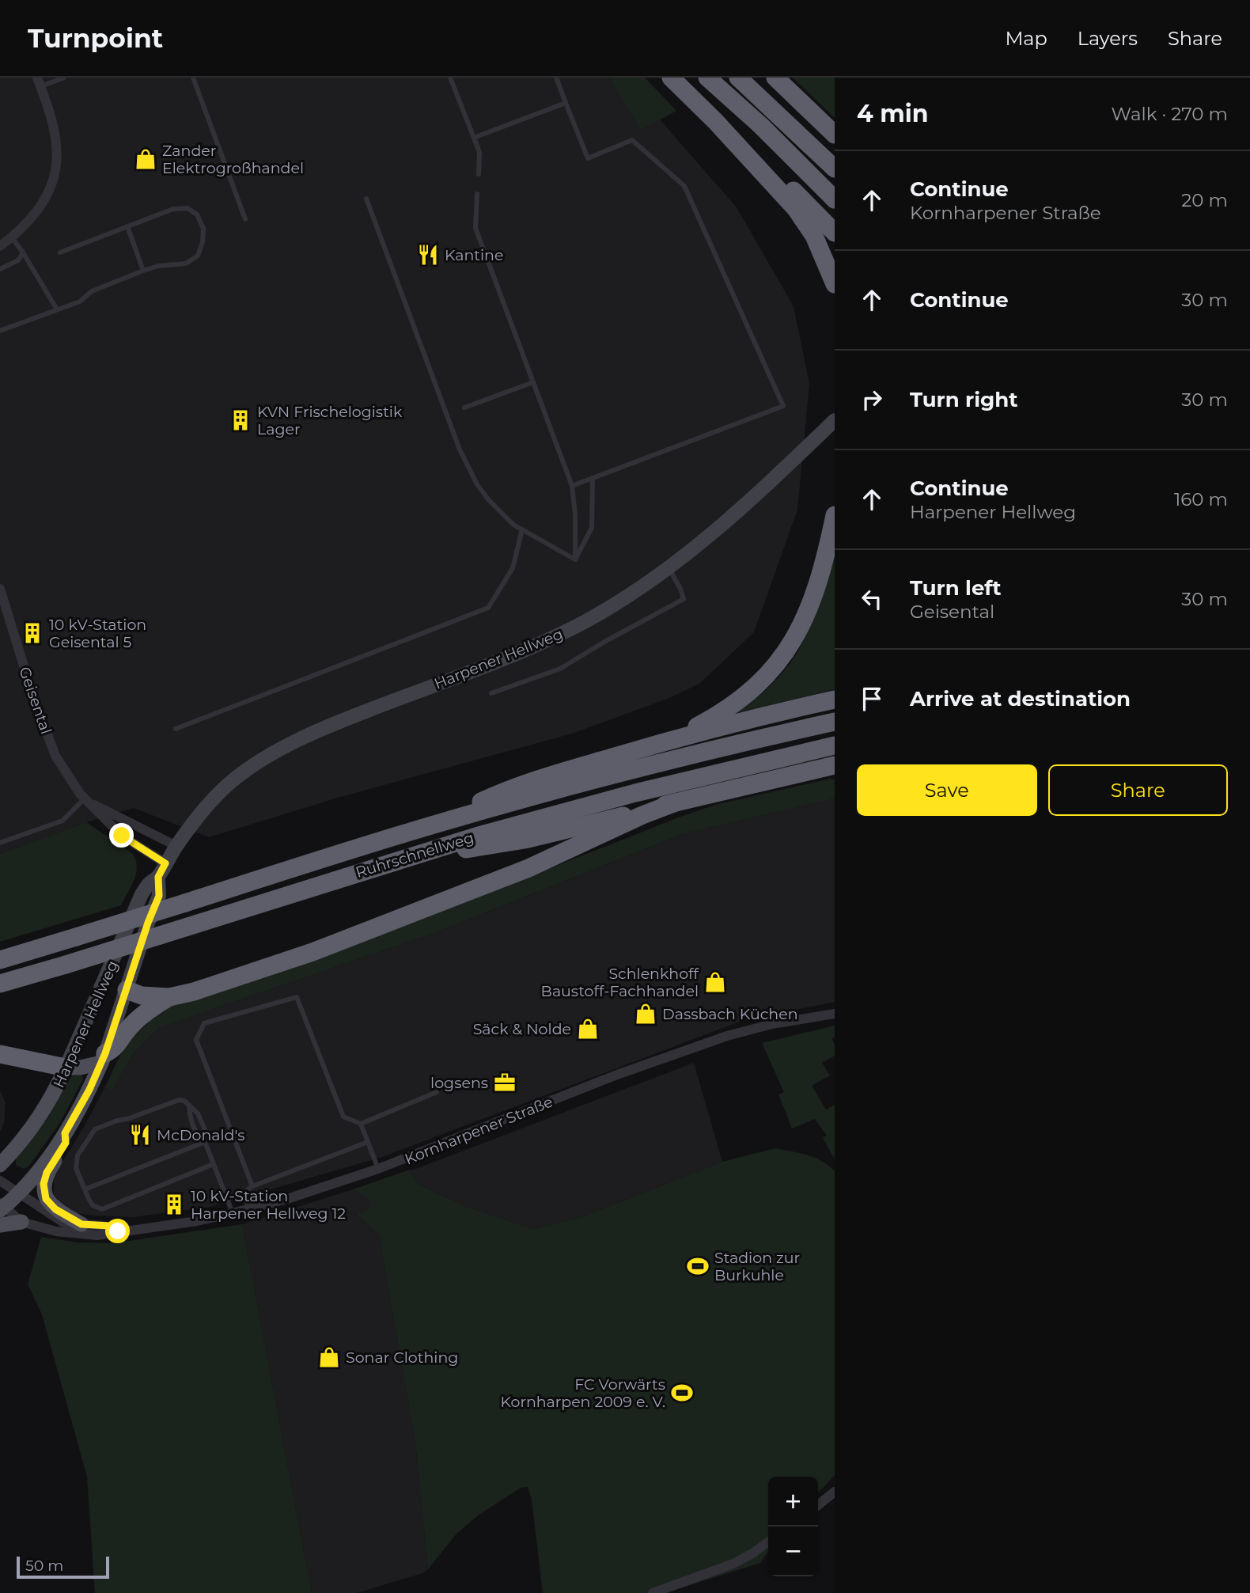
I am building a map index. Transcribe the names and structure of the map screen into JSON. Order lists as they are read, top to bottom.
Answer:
{
  "streets": {
    "highway": ["Ruhrschnellweg"],
    "main road": ["Harpener Hellweg"],
    "street": ["Geisental", "Kornharpener Straße"]
  },
  "crossings": [
    ["Harpener Hellweg", "Geisental"],
    ["Harpener Hellweg", "Kornharpener Straße"]
  ],
  "places": {
    "shop": [
      "Zander Elektrogroßhandel",
      "Schlenkhoff Baustoff-Fachhandel",
      "Dassbach Küchen",
      "Säck & Nolde",
      "Sonar Clothing"
    ],
    "restaurant": ["Kantine", "McDonald's"],
    "building": ["KVN Frischelogistik Lager", "10 kV-Station Geisental 5", "10 kV-Station Harpener Hellweg 12"],
    "office": ["logsens"],
    "sports": ["Stadion zur Burkuhle", "FC Vorwärts Kornharpen 2009 e. V."]
  },
  "scale_bar": "50 m",
  "page": {
    "header": "Turnpoint",
    "nav": ["Map", "Layers", "Share"],
    "heading": ["4 min", "Walk · 270 m"],
    "list": [
      ["Continue", "Kornharpener Straße", "20 m"],
      ["Continue", "30 m"],
      ["Turn right", "30 m"],
      ["Continue", "Harpener Hellweg", "160 m"],
      ["Turn left", "Geisental", "30 m"],
      "Arrive at destination"
    ],
    "buttons": ["Save", "Share"],
    "map_buttons": ["+", "−"],
    "scale": "50 m"
  }
}
